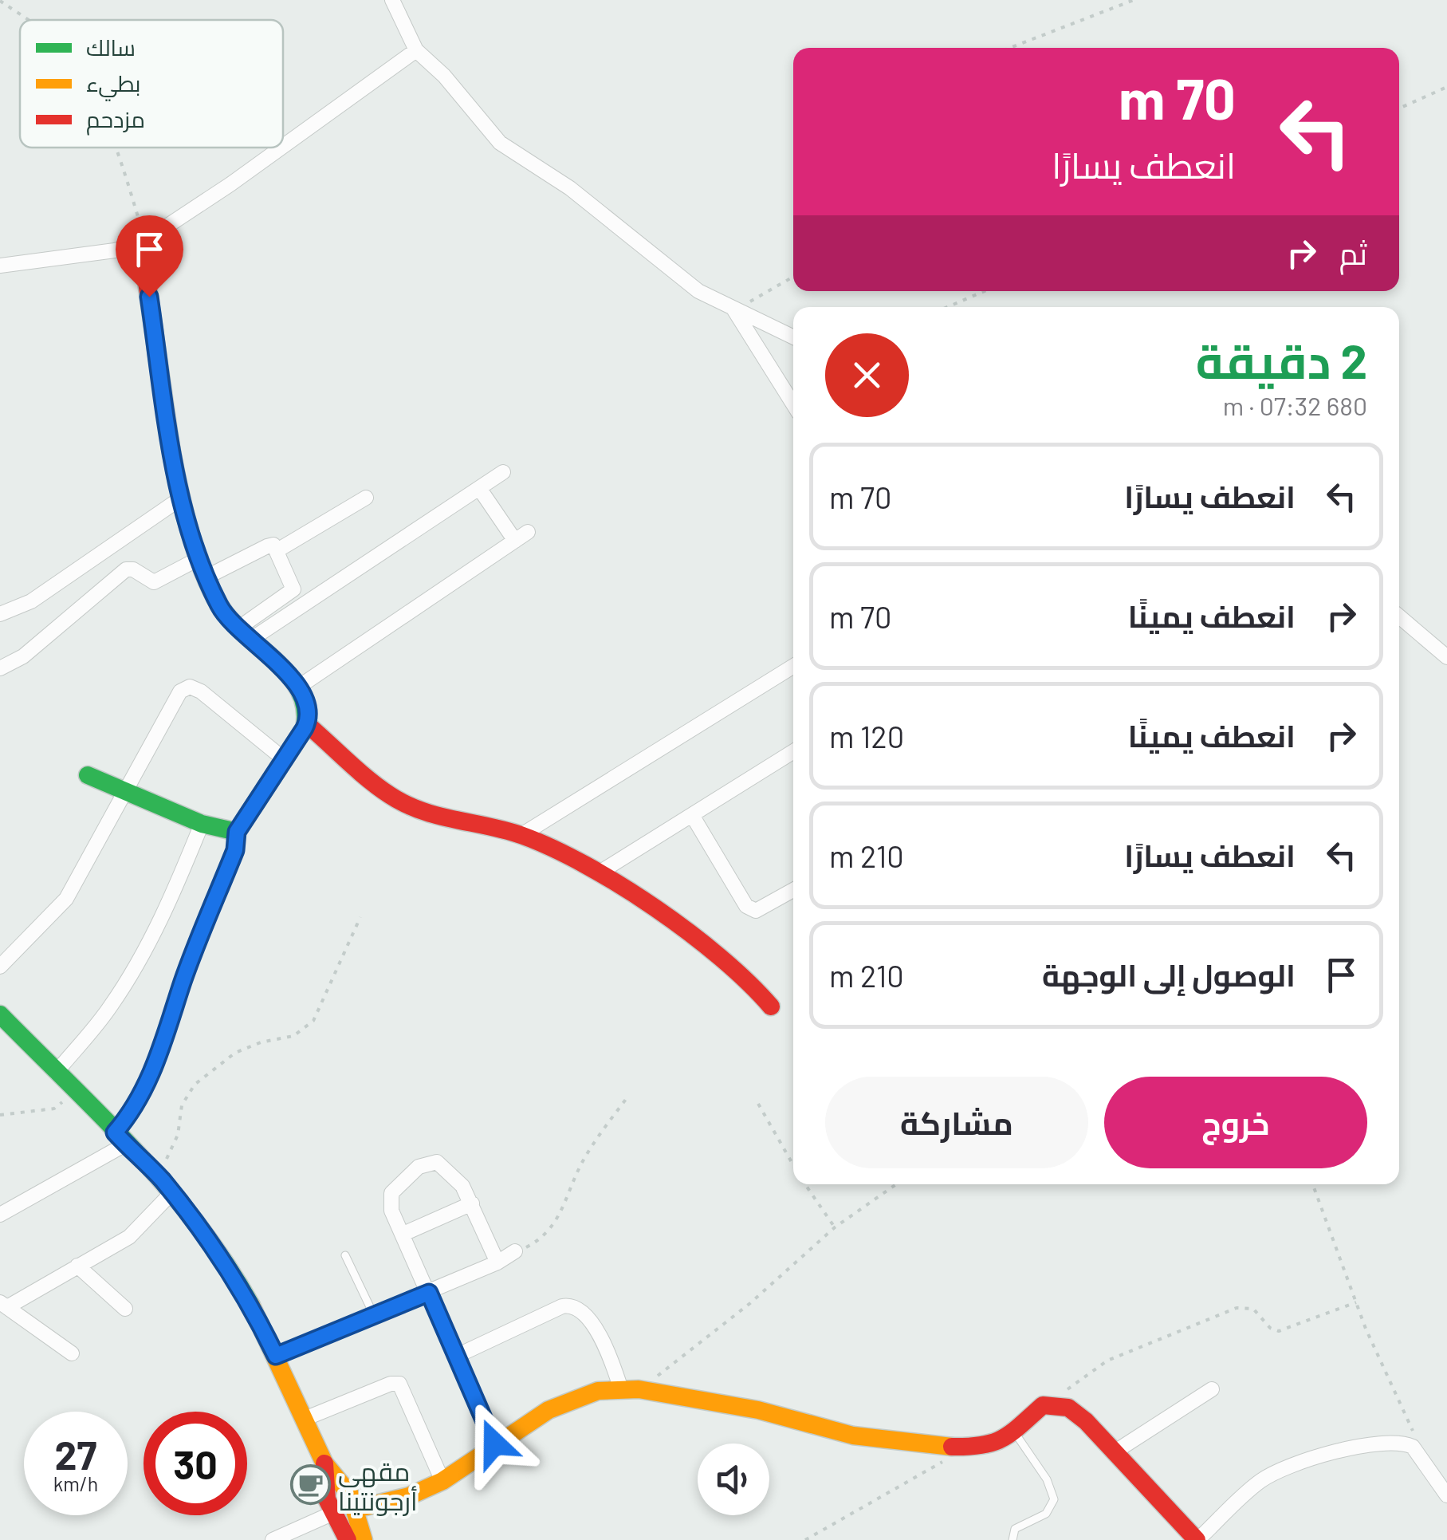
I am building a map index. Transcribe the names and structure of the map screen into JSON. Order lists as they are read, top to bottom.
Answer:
{
  "places": {
    "cafe": ["مقهى أرجونتينا"]
  },
  "legend": ["سالك", "بطيء", "مزدحم"],
  "page": {
    "turn": ["70 m", "انعطف يسارًا"],
    "then": "ثم",
    "heading": ["2 دقيقة", "680 m · 07:32"],
    "list": [
      {
        "name": "انعطف يسارًا",
        "value": "70 m"
      },
      {
        "name": "انعطف يمينًا",
        "value": "70 m"
      },
      {
        "name": "انعطف يمينًا",
        "value": "120 m"
      },
      {
        "name": "انعطف يسارًا",
        "value": "210 m"
      },
      {
        "name": "الوصول إلى الوجهة",
        "value": "210 m"
      }
    ],
    "buttons": ["خروج", "مشاركة"],
    "speed": "27 km/h",
    "limit": "30"
  }
}
